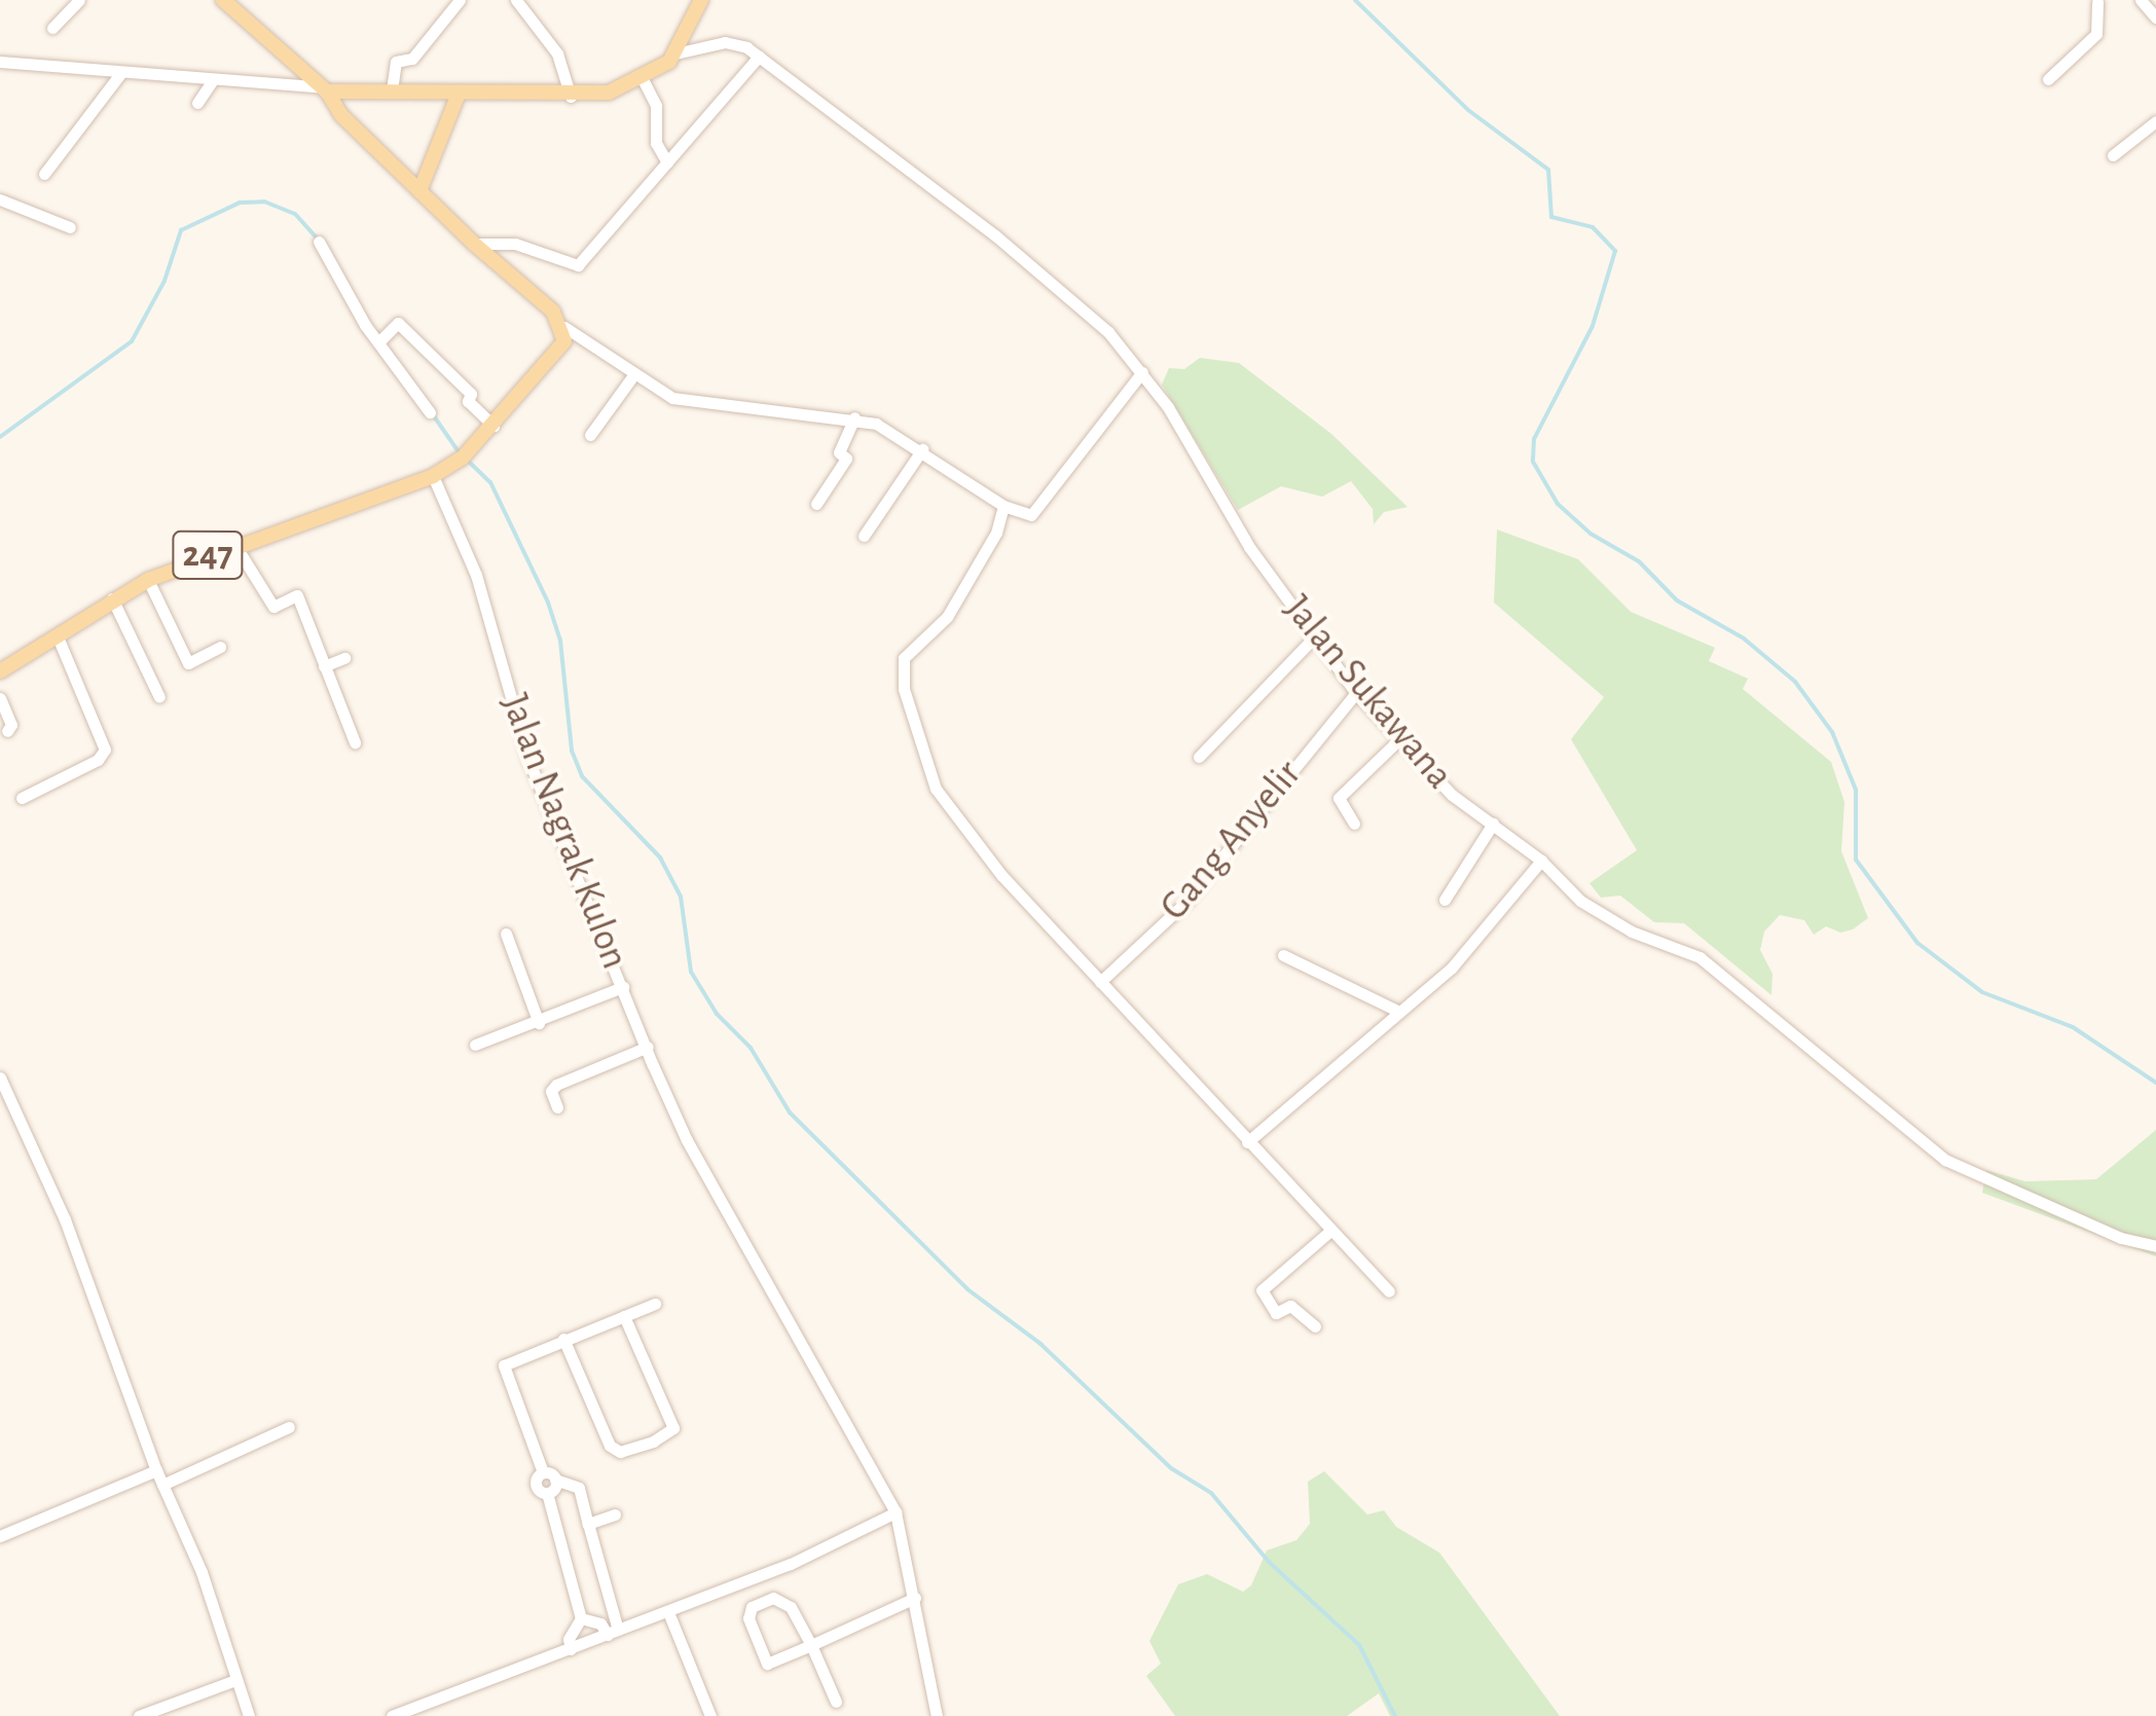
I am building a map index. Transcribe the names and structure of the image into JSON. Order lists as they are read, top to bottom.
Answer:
{
  "streets": {
    "main road": ["247"],
    "street": ["Jalan Sukawana", "Jalan Nagrak Kulon", "Gang Anyelir"]
  },
  "crossings": [
    ["247", "Jalan Nagrak Kulon"],
    ["Jalan Sukawana", "Gang Anyelir"]
  ]
}
